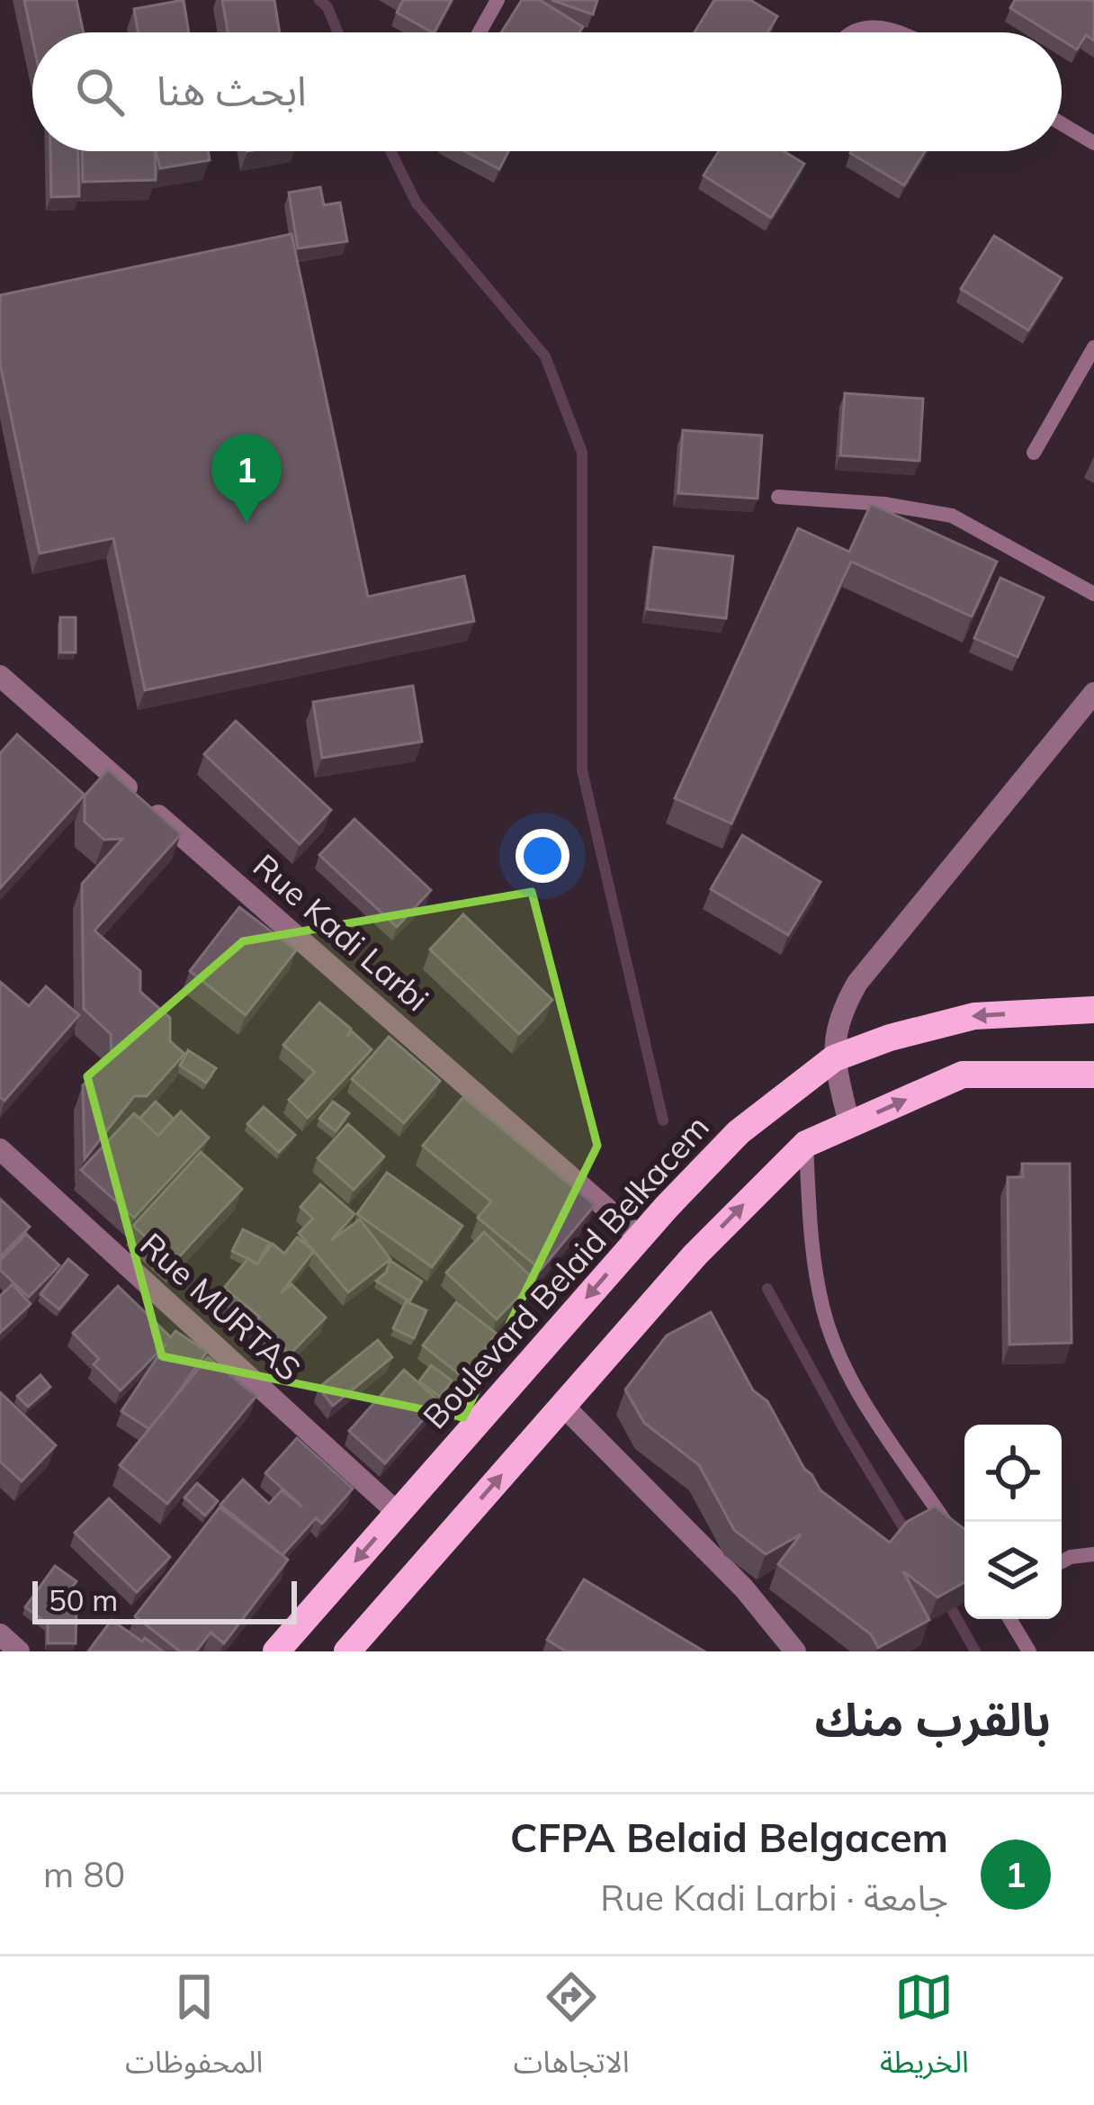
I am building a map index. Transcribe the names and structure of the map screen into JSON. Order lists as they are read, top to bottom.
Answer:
{
  "streets": {
    "main road": ["Boulevard Belaid Belkacem"],
    "street": ["Rue Kadi Larbi", "Rue MURTAS"]
  },
  "crossings": [
    ["Rue Kadi Larbi", "Boulevard Belaid Belkacem"],
    ["Boulevard Belaid Belkacem", "Rue MURTAS"]
  ],
  "scale_bar": "50 m",
  "page": {
    "search": "ابحث هنا",
    "pins": "1",
    "scale": "50 m",
    "heading": "بالقرب منك",
    "list": [
      {
        "mark": "1",
        "name": "CFPA Belaid Belgacem",
        "note": "جامعة · Rue Kadi Larbi",
        "value": "80 m"
      }
    ],
    "nav": ["الخريطة", "الاتجاهات", "المحفوظات"]
  }
}
